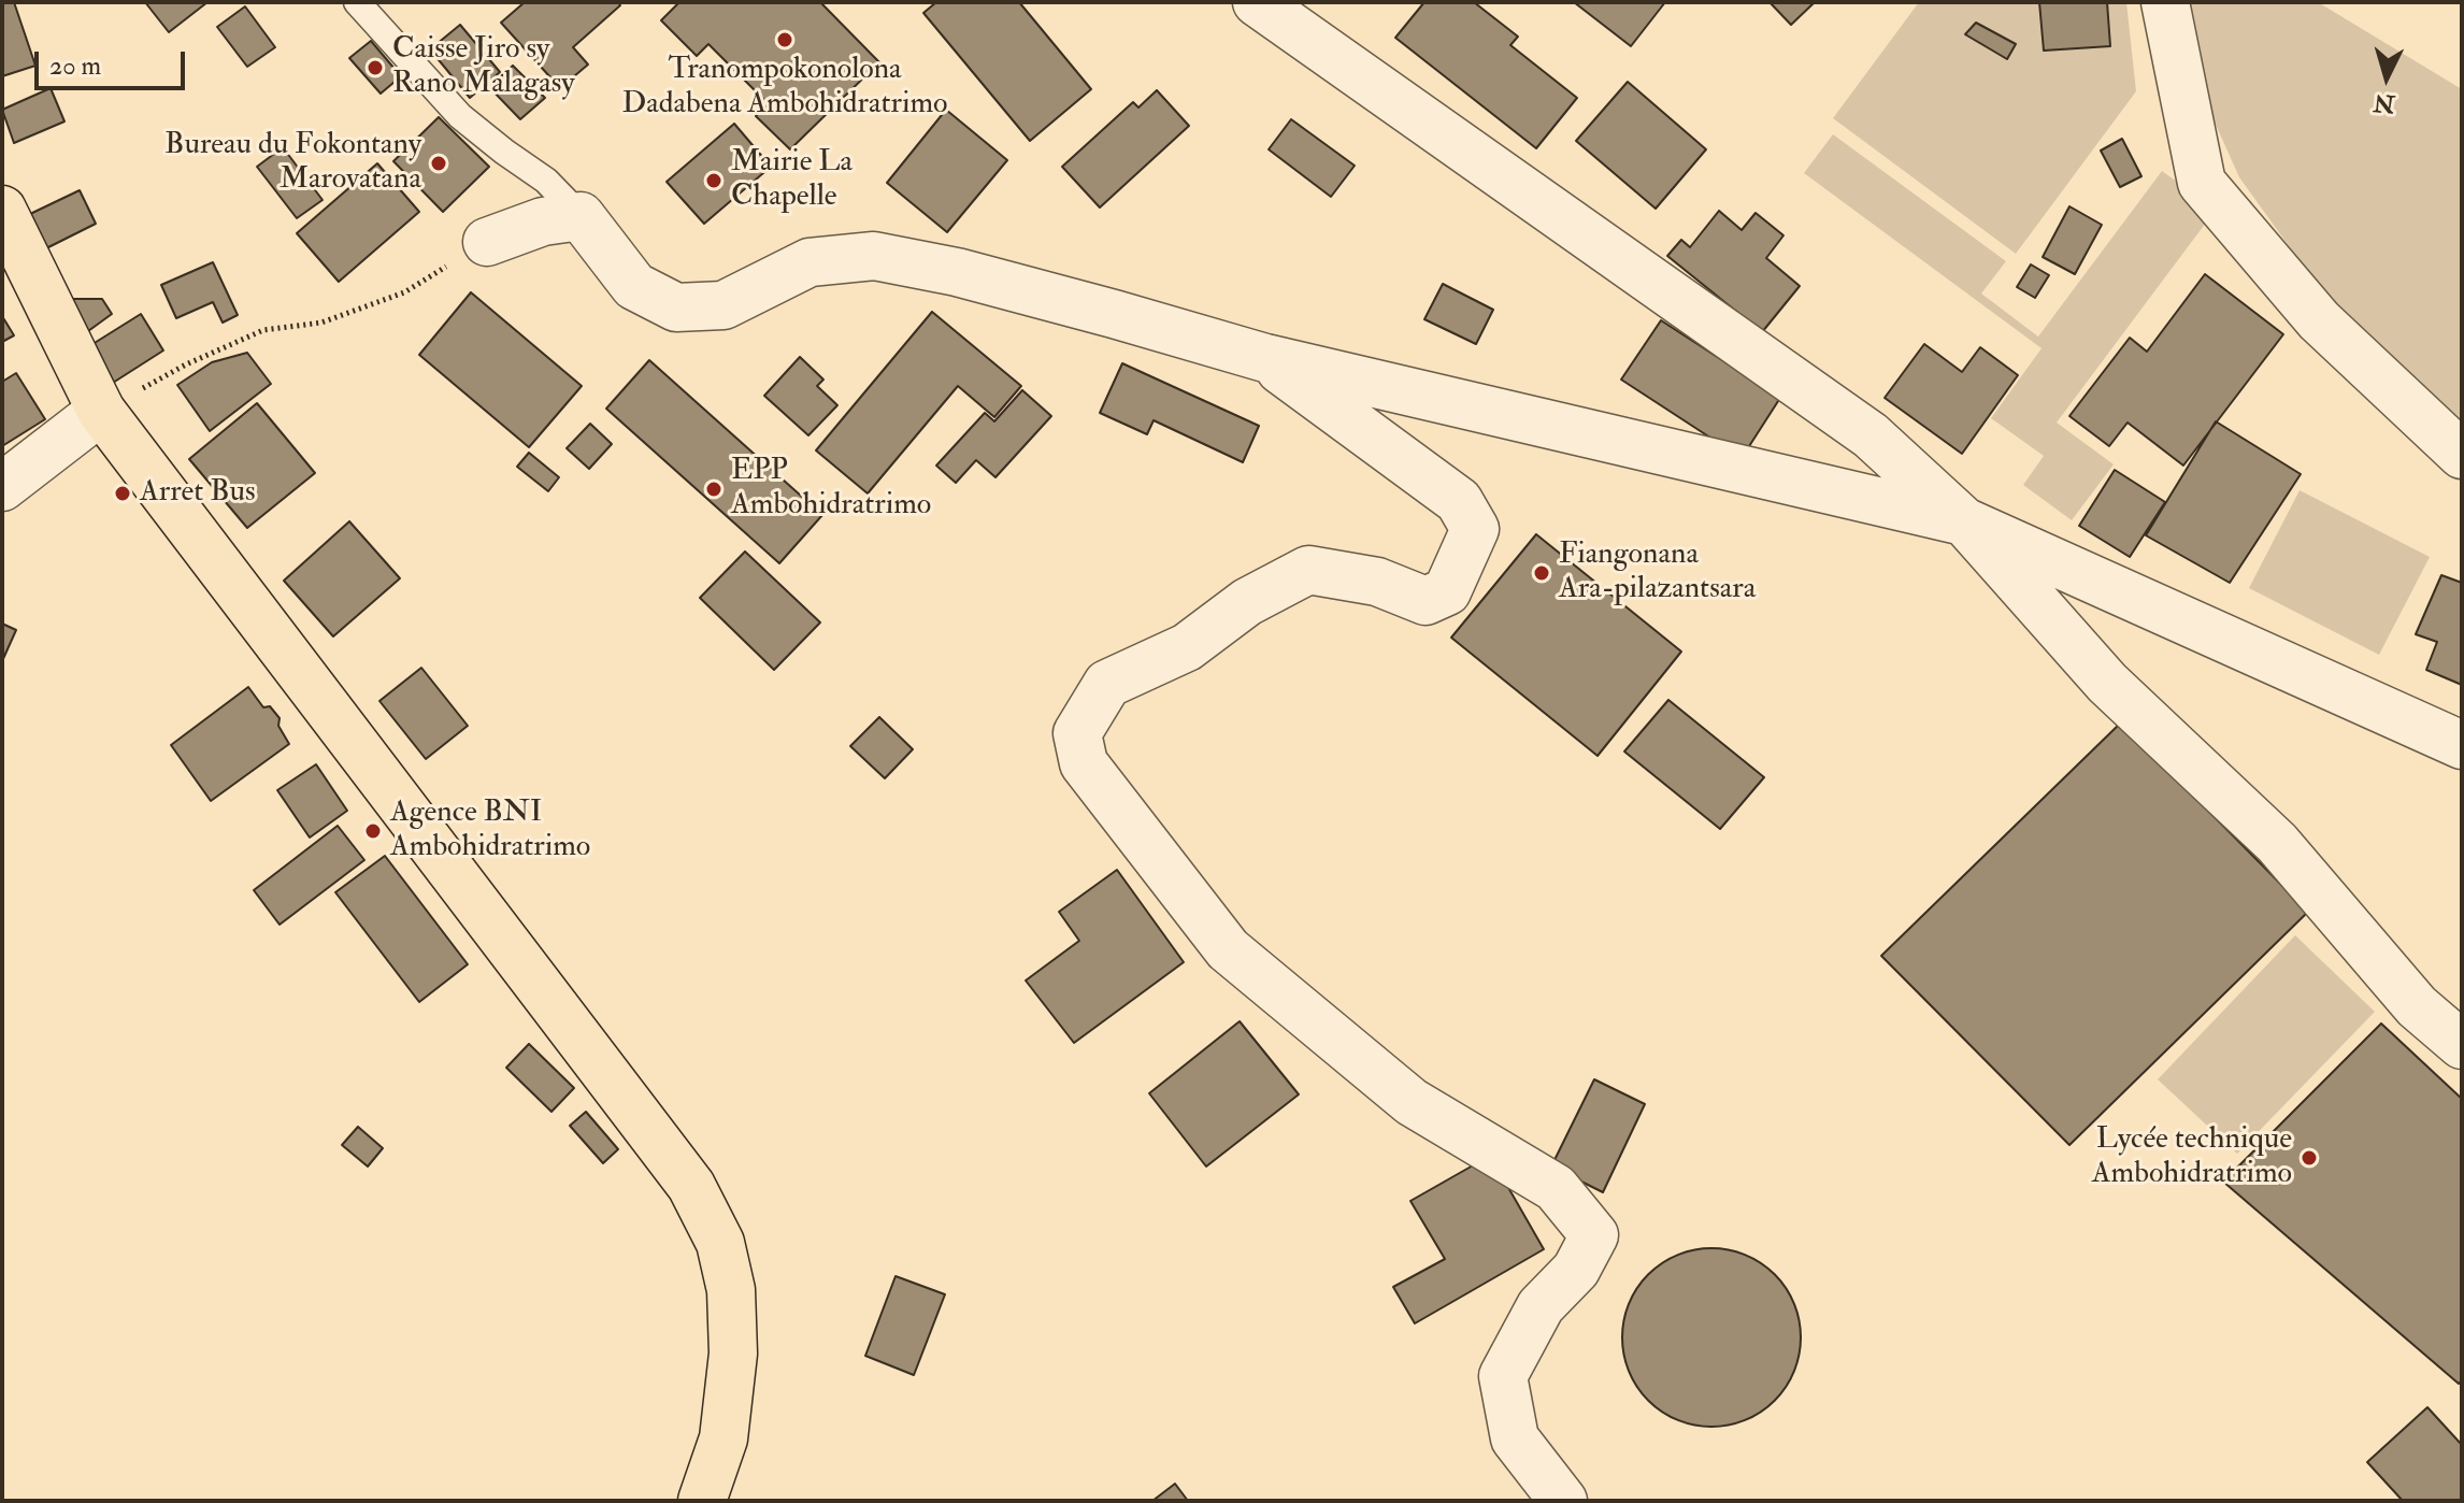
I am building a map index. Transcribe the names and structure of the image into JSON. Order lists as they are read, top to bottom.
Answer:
{
  "places": [
    "Tranompokonolona Dadabena Ambohidratrimo",
    "Caisse Jiro sy Rano Malagasy",
    "Bureau du Fokontany Marovatana",
    "Mairie La Chapelle",
    "EPP Ambohidratrimo",
    "Arret Bus",
    "Fiangonana Ara-pilazantsara",
    "Agence BNI Ambohidratrimo",
    "Lycée technique Ambohidratrimo"
  ],
  "scale_bar": "20 m",
  "north": "bottom"
}
